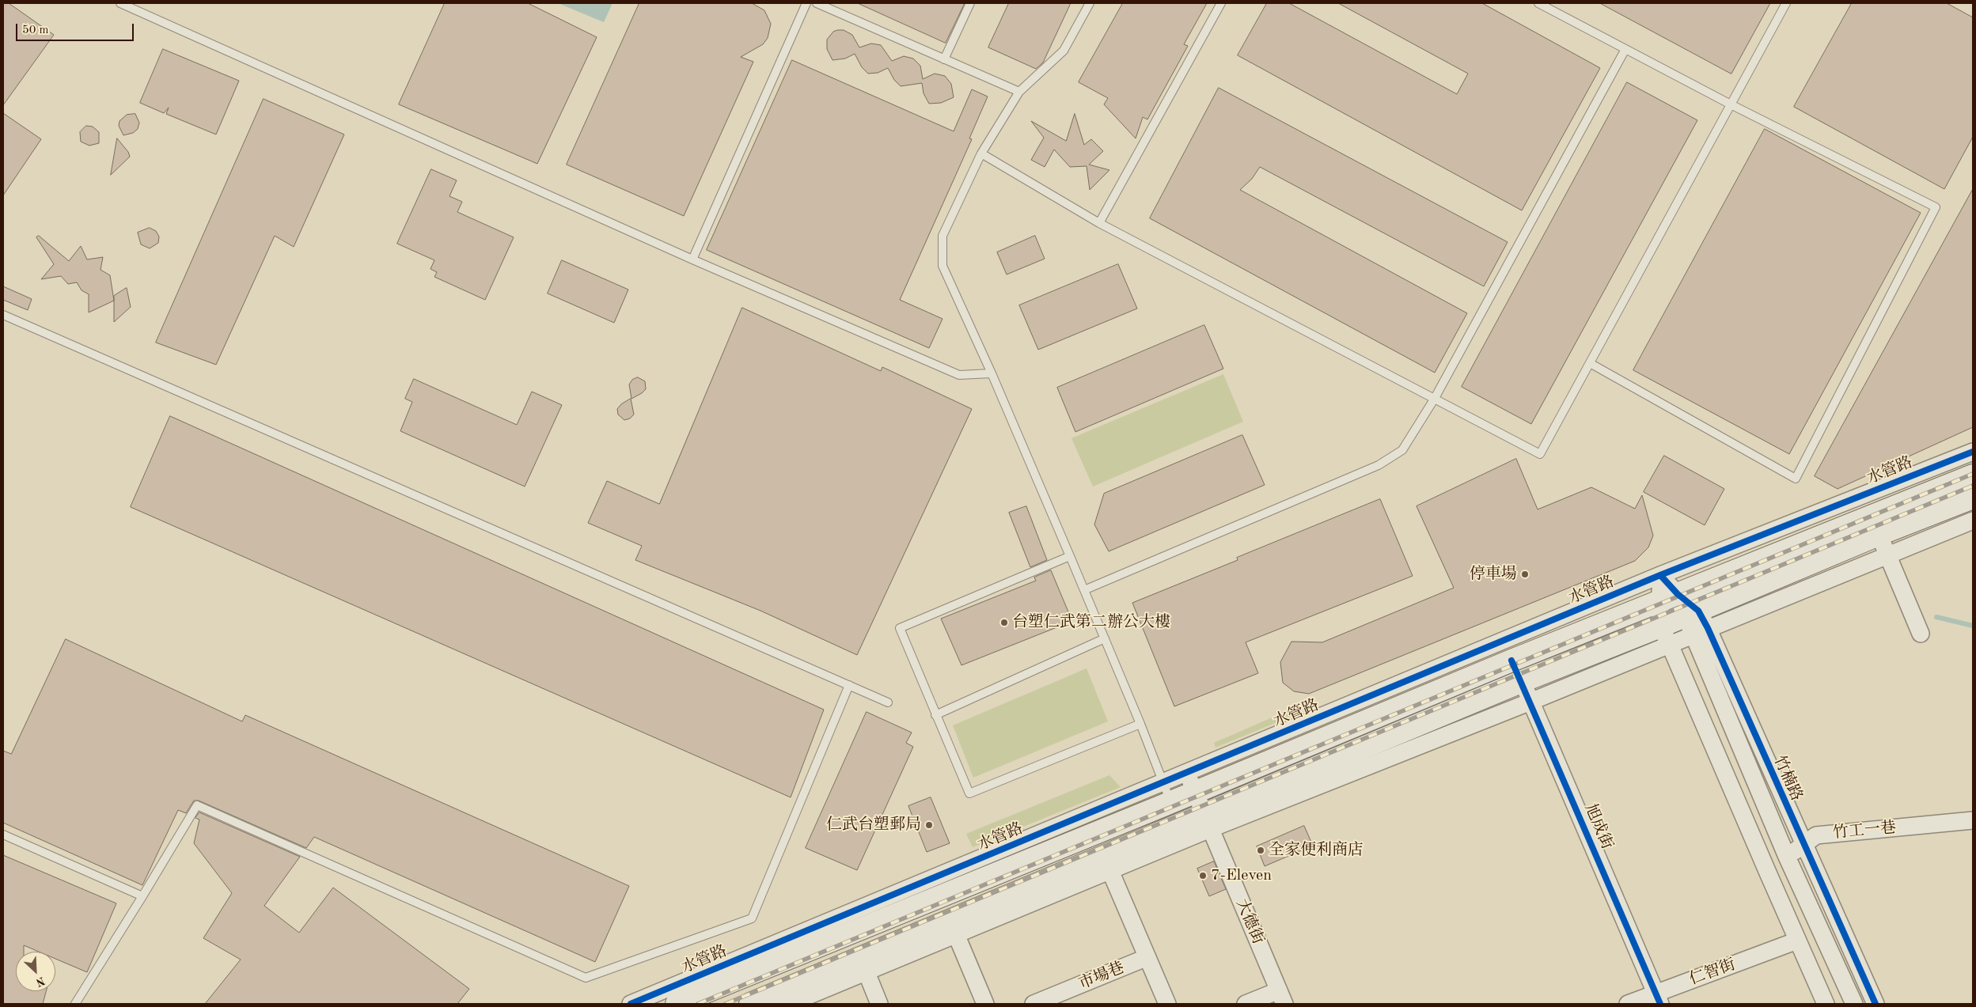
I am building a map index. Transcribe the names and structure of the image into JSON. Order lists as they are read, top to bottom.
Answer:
{
  "streets": {
    "street": [
      "水管路",
      "竹楠路",
      "旭成街",
      "竹工一巷",
      "大德街",
      "仁智街",
      "市場巷"
    ]
  },
  "crossings": [
    ["水管路", "竹楠路"],
    ["水管路", "旭成街"],
    ["水管路", "大德街"],
    ["竹楠路", "竹工一巷"],
    ["竹楠路", "仁智街"],
    ["旭成街", "仁智街"]
  ],
  "places": [
    "停車場",
    "台塑仁武第二辦公大樓",
    "仁武台塑郵局",
    "全家便利商店",
    "7-Eleven"
  ],
  "scale_bar": "50 m",
  "north": "bottom right"
}
